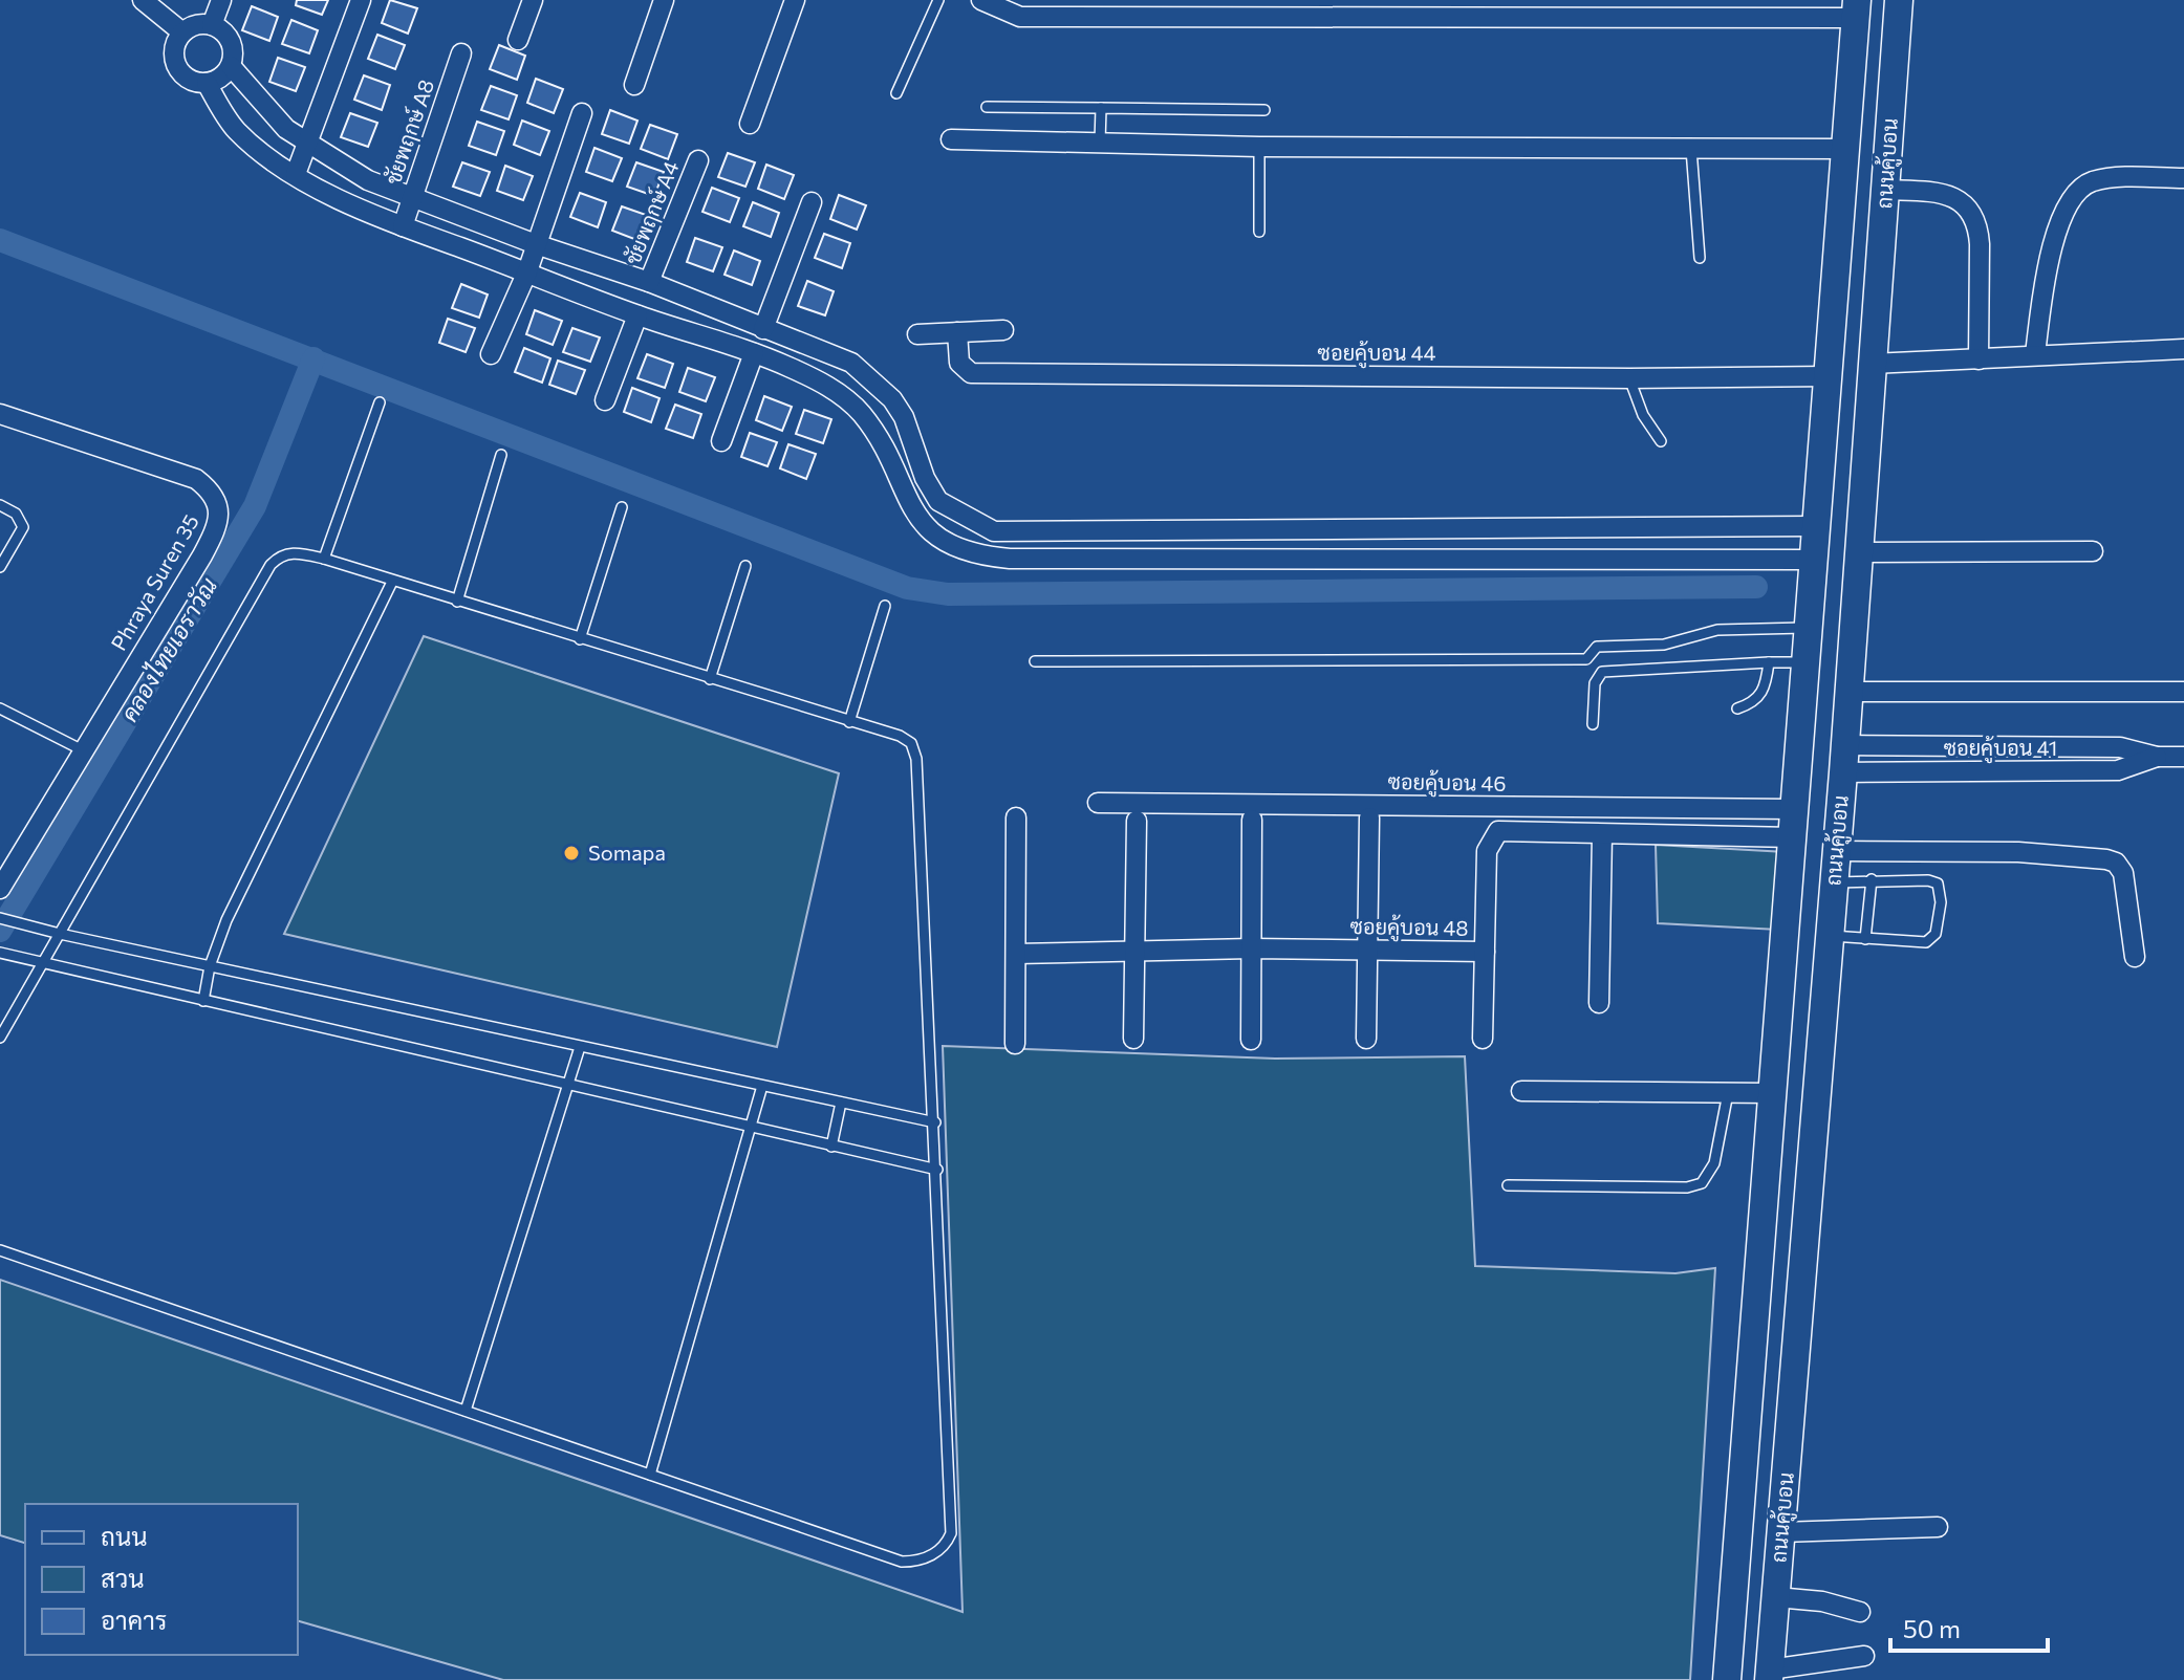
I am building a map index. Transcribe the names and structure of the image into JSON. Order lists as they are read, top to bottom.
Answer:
{
  "streets": {
    "main road": ["ถนนคู้บอน"],
    "street": [
      "ชัยพฤกษ์ A8",
      "ชัยพฤกษ์ A4",
      "ซอยคู้บอน 44",
      "Phraya Suren 35",
      "ซอยคู้บอน 41",
      "ซอยคู้บอน 46",
      "ซอยคู้บอน 48"
    ]
  },
  "crossings": [
    ["ถนนคู้บอน", "ซอยคู้บอน 44"],
    ["ถนนคู้บอน", "ซอยคู้บอน 41"],
    ["ถนนคู้บอน", "ซอยคู้บอน 46"],
    ["ถนนคู้บอน", "ซอยคู้บอน 48"]
  ],
  "water": ["คลองไทยเอราวัณ"],
  "places": ["Somapa"],
  "legend": ["ถนน", "สวน", "อาคาร"],
  "scale_bar": "50 m"
}
